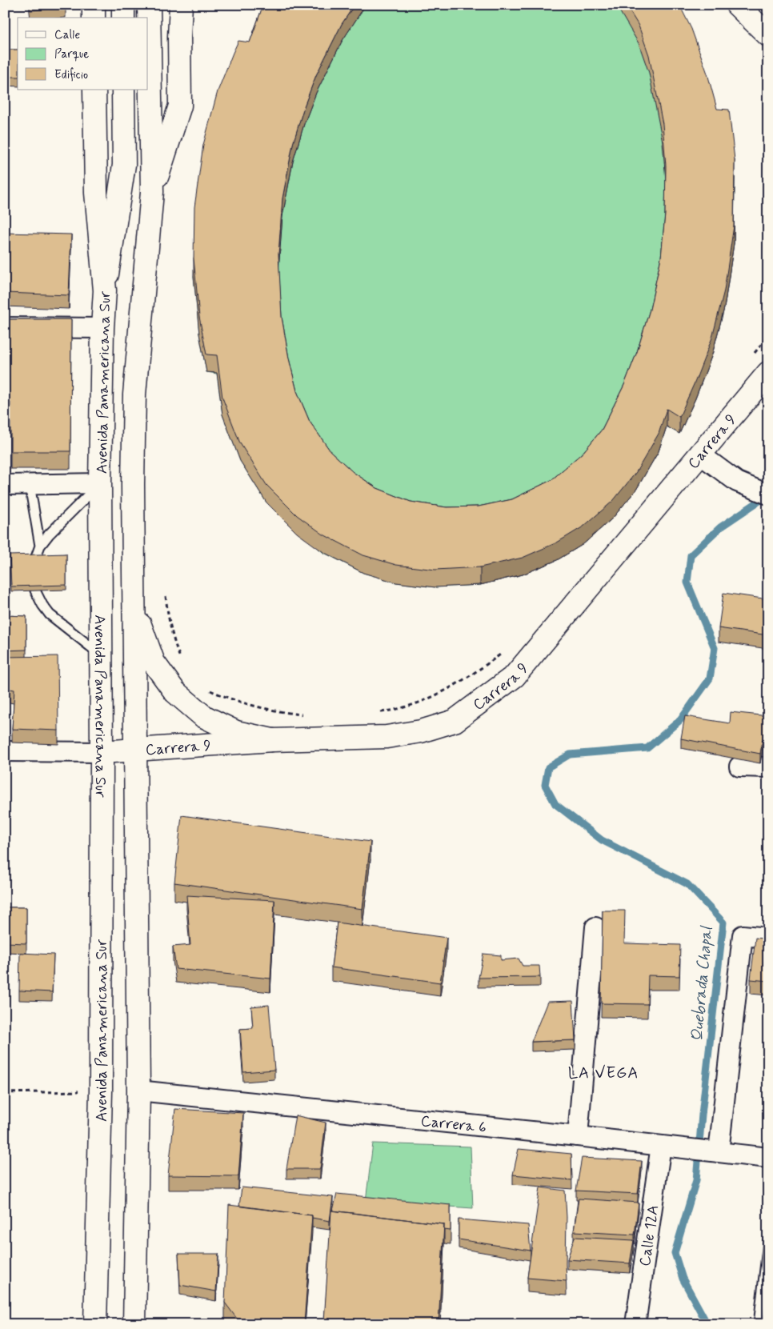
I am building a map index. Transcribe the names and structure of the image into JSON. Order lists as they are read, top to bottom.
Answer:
{
  "streets": {
    "main road": ["Avenida Panamericana Sur", "Carrera 9"],
    "street": ["Carrera 6", "Calle 12A"]
  },
  "crossings": [
    ["Avenida Panamericana Sur", "Carrera 9"],
    ["Carrera 6", "Calle 12A"]
  ],
  "districts": ["LA VEGA"],
  "water": ["Quebrada Chapal"],
  "legend": ["Calle", "Parque", "Edificio"]
}
